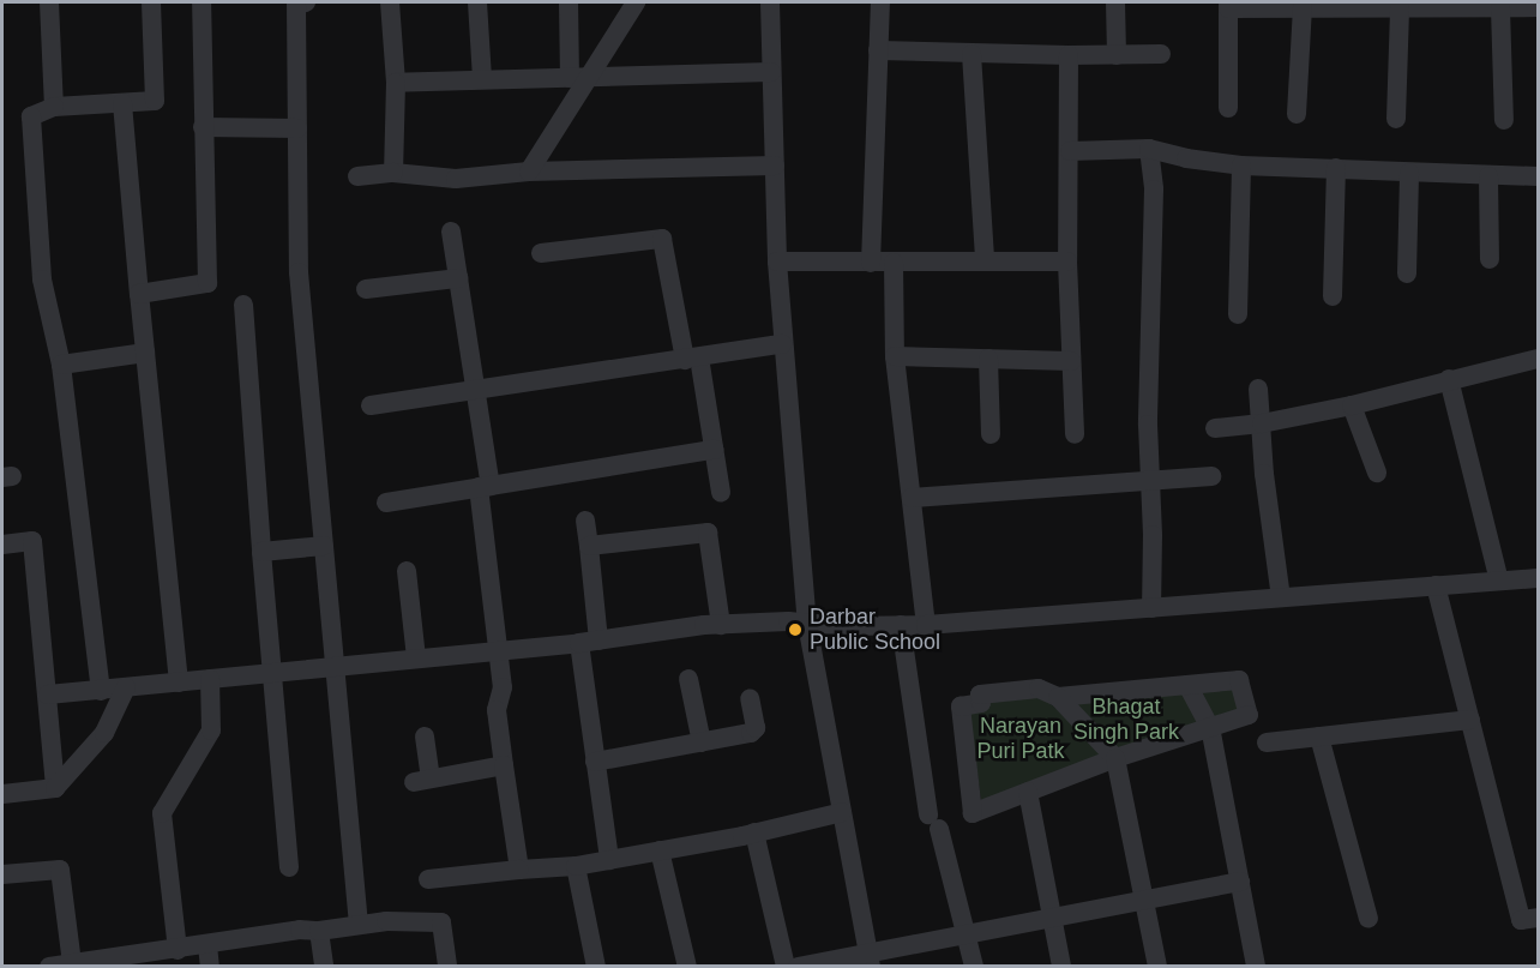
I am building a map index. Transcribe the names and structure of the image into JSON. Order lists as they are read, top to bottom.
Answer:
{
  "parks": ["Bhagat Singh Park", "Narayan Puri Patk"],
  "places": ["Darbar Public School"]
}
